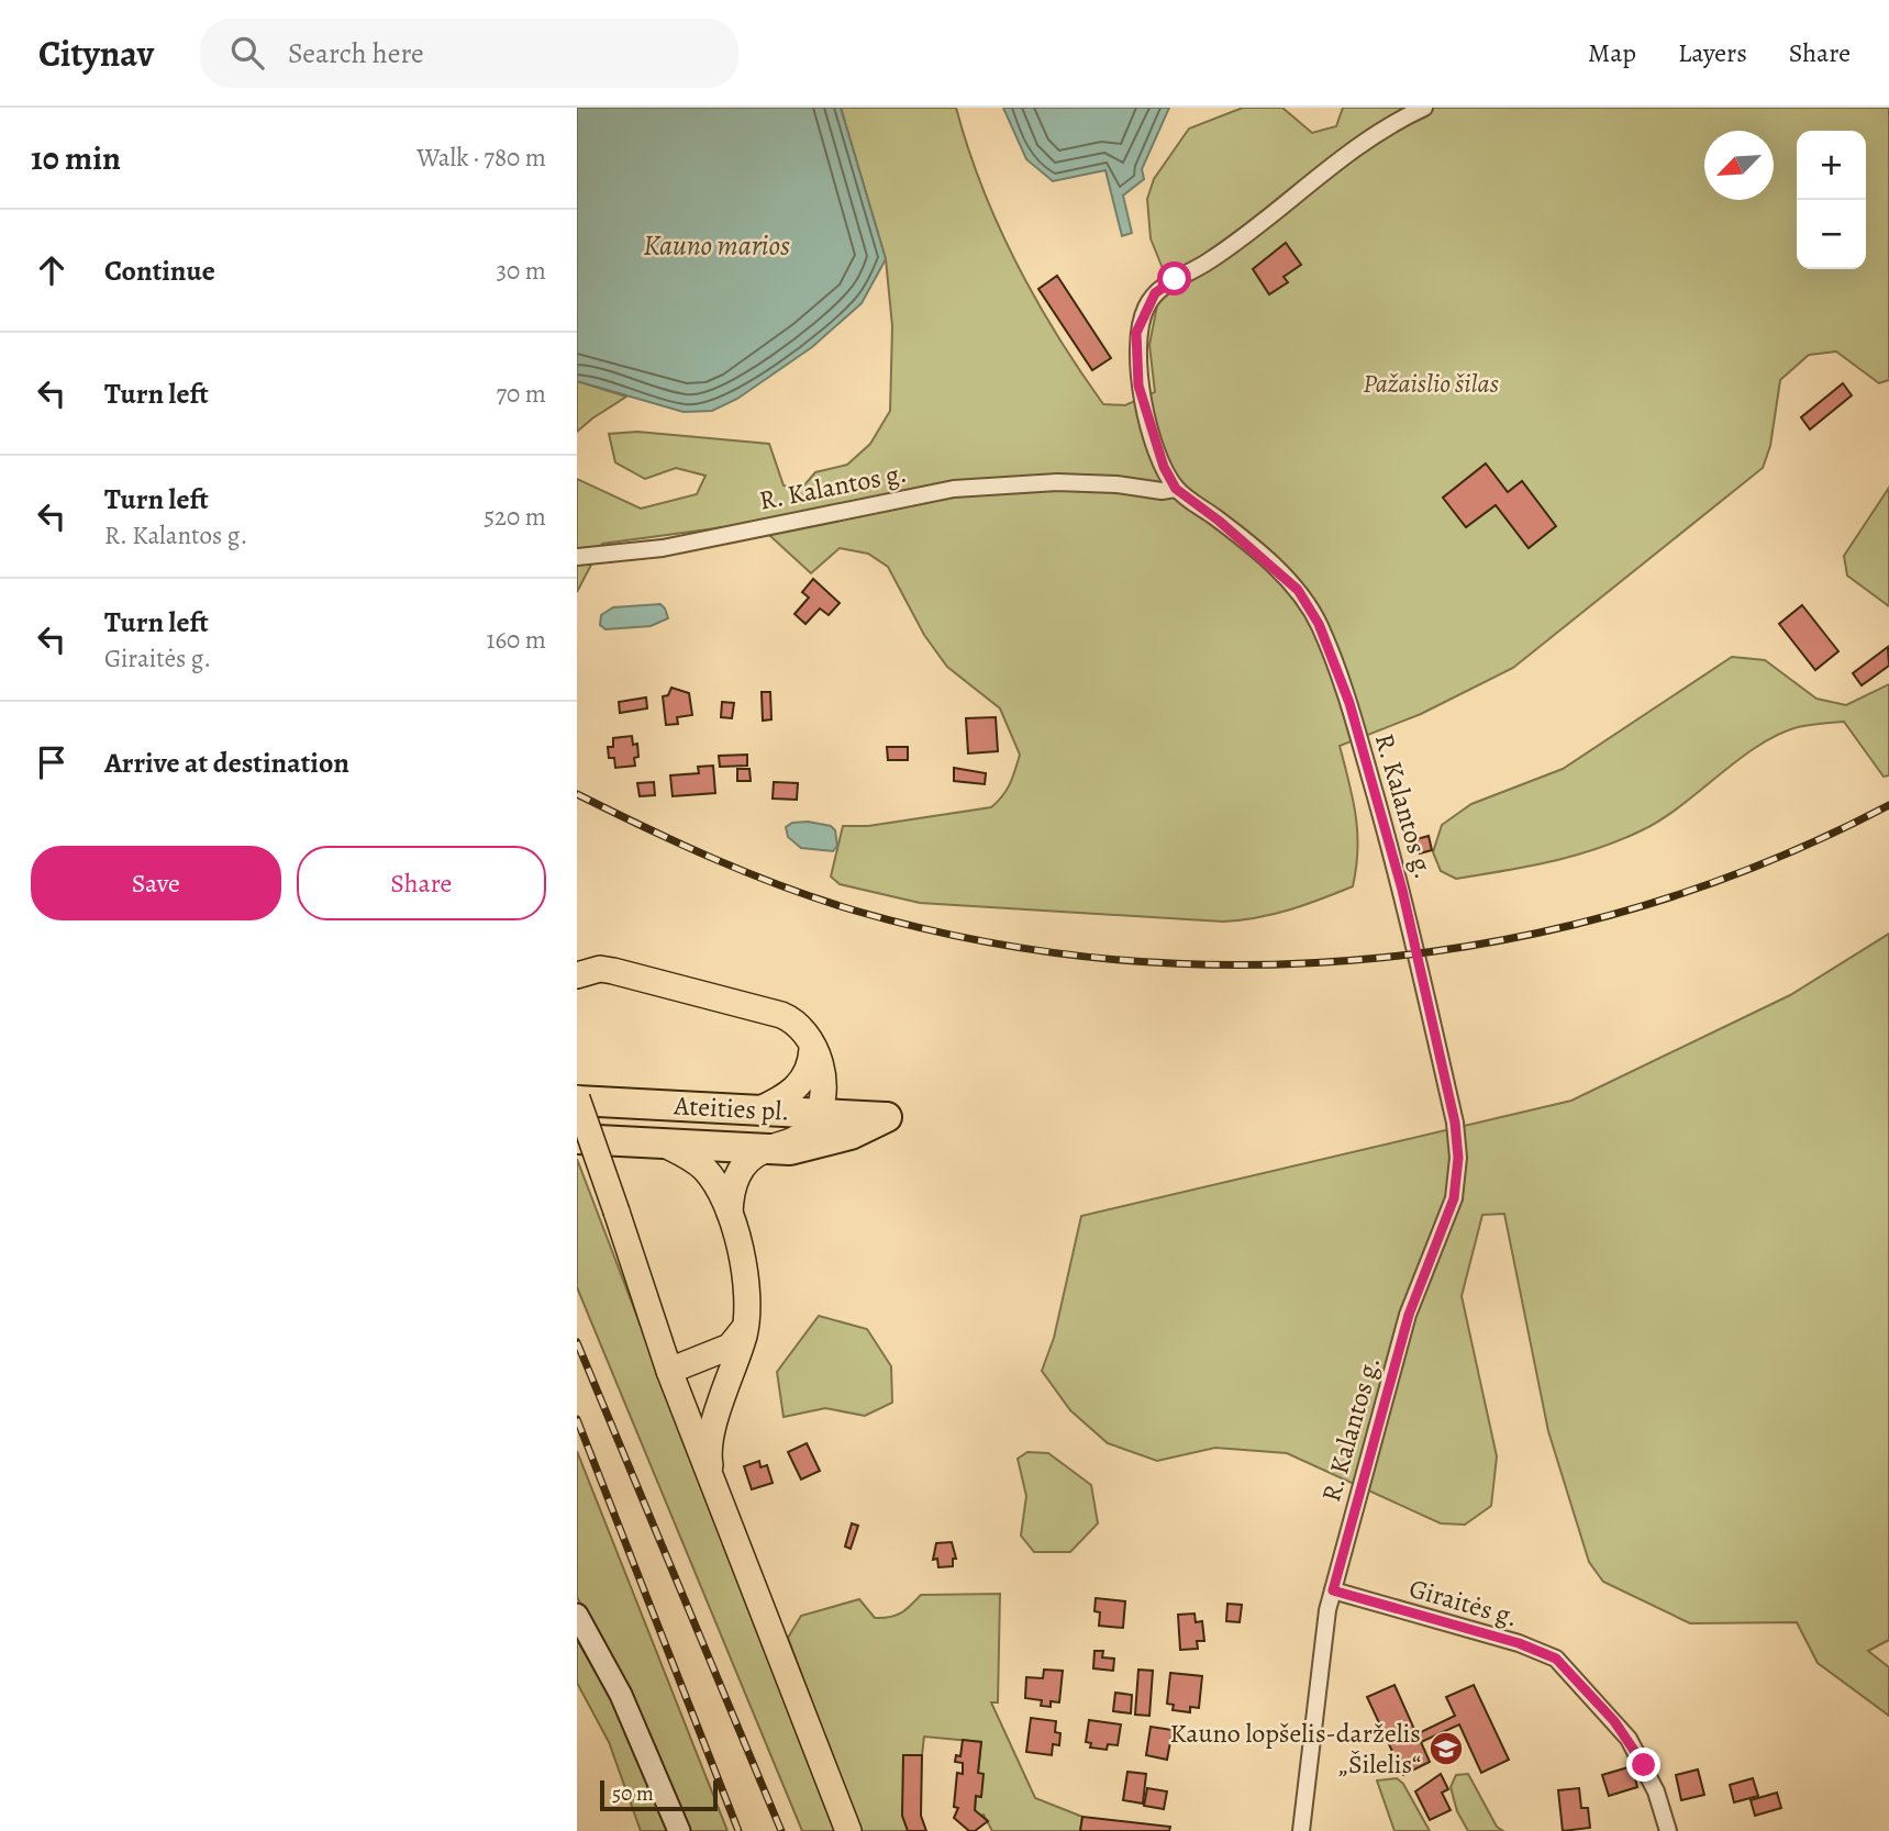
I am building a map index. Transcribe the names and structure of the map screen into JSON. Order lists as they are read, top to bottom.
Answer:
{
  "streets": {
    "highway": ["Ateities pl."],
    "street": ["R. Kalantos g.", "Giraitės g."]
  },
  "crossings": [
    ["R. Kalantos g.", "Giraitės g."]
  ],
  "water": ["Kauno marios"],
  "parks": ["Pažaislio šilas"],
  "places": {
    "school or university": ["Kauno lopšelis-darželis „Šilelis“"]
  },
  "scale_bar": "50 m",
  "north": "bottom left",
  "page": {
    "header": "Citynav",
    "search": "Search here",
    "nav": ["Map", "Layers", "Share"],
    "heading": ["10 min", "Walk · 780 m"],
    "map_buttons": ["+", "−"],
    "list": [
      ["Continue", "30 m"],
      ["Turn left", "70 m"],
      ["Turn left", "R. Kalantos g.", "520 m"],
      ["Turn left", "Giraitės g.", "160 m"],
      "Arrive at destination"
    ],
    "buttons": ["Save", "Share"],
    "scale": "50 m"
  }
}
